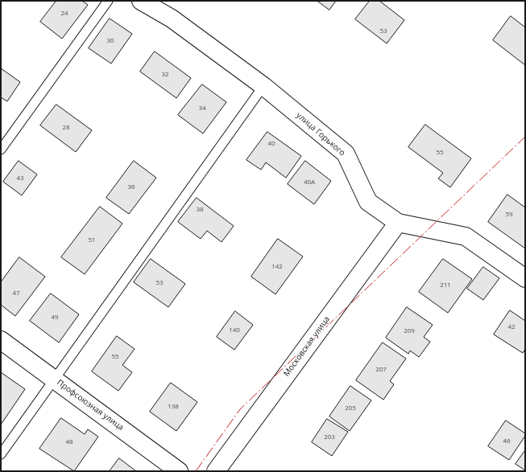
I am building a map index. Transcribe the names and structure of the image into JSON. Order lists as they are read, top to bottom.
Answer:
{
  "streets": {
    "street": ["улица Горького", "Московская улица", "Профсоюзная улица"]
  },
  "crossings": [
    ["улица Горького", "Московская улица"]
  ],
  "house_numbers": [
    "24",
    "53",
    "30",
    "32",
    "34",
    "28",
    "40",
    "55",
    "43",
    "40А",
    "36",
    "38",
    "59",
    "51",
    "142",
    "53",
    "211",
    "47",
    "49",
    "42",
    "140",
    "209",
    "55",
    "207",
    "138",
    "205",
    "203",
    "46",
    "48"
  ]
}
